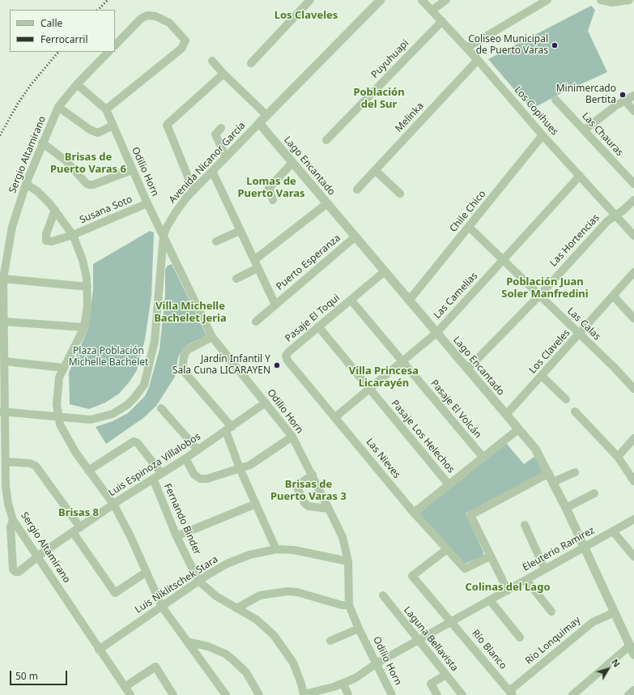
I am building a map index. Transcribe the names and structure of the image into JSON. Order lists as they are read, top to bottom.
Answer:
{
  "streets": {
    "street": [
      "Puyuhuapi",
      "Los Copihues",
      "Melinka",
      "Las Chauras",
      "Sergio Altamirano",
      "Avenida Nicanor García",
      "Lago Encantado",
      "Odilio Horn",
      "Susana Soto",
      "Chile Chico",
      "Las Hortencias",
      "Puerto Esperanza",
      "Las Camelias",
      "Pasaje El Toqui",
      "Las Calas",
      "Los Claveles",
      "Pasaje El Volcán",
      "Pasaje Los Helechos",
      "Las Nieves",
      "Luis Espinoza Villalobos",
      "Fernando Binder",
      "Eleuterio Ramírez",
      "Luis Niklitschek Stara",
      "Laguna Bellavista",
      "Río Lonquimay",
      "Río Blanco"
    ]
  },
  "crossings": [
    ["Puyuhuapi", "Los Copihues"],
    ["Los Copihues", "Melinka"],
    ["Los Copihues", "Chile Chico"],
    ["Los Copihues", "Las Hortencias"],
    ["Los Copihues", "Las Camelias"],
    ["Sergio Altamirano", "Avenida Nicanor García"],
    ["Sergio Altamirano", "Luis Espinoza Villalobos"],
    ["Sergio Altamirano", "Luis Niklitschek Stara"],
    ["Avenida Nicanor García", "Lago Encantado"],
    ["Avenida Nicanor García", "Odilio Horn"],
    ["Lago Encantado", "Chile Chico"],
    ["Lago Encantado", "Las Hortencias"],
    ["Lago Encantado", "Puerto Esperanza"],
    ["Lago Encantado", "Las Camelias"],
    ["Lago Encantado", "Pasaje El Toqui"],
    ["Lago Encantado", "Los Claveles"],
    ["Lago Encantado", "Eleuterio Ramírez"],
    ["Lago Encantado", "Río Lonquimay"],
    ["Odilio Horn", "Susana Soto"],
    ["Odilio Horn", "Luis Espinoza Villalobos"],
    ["Odilio Horn", "Eleuterio Ramírez"],
    ["Odilio Horn", "Luis Niklitschek Stara"],
    ["Chile Chico", "Las Calas"],
    ["Las Hortencias", "Las Calas"],
    ["Las Camelias", "Pasaje El Toqui"],
    ["Las Camelias", "Las Calas"],
    ["Las Camelias", "Pasaje El Volcán"],
    ["Las Camelias", "Pasaje Los Helechos"],
    ["Las Camelias", "Las Nieves"],
    ["Pasaje El Toqui", "Pasaje El Volcán"],
    ["Pasaje El Toqui", "Pasaje Los Helechos"],
    ["Pasaje El Toqui", "Las Nieves"],
    ["Las Calas", "Los Claveles"],
    ["Las Nieves", "Río Blanco"],
    ["Luis Espinoza Villalobos", "Fernando Binder"],
    ["Fernando Binder", "Eleuterio Ramírez"],
    ["Fernando Binder", "Luis Niklitschek Stara"],
    ["Eleuterio Ramírez", "Laguna Bellavista"],
    ["Eleuterio Ramírez", "Río Blanco"],
    ["Río Lonquimay", "Río Blanco"]
  ],
  "districts": [
    "Los Claveles",
    "Población del Sur",
    "Brisas de Puerto Varas 6",
    "Lomas de Puerto Varas",
    "Población Juan Soler Manfredini",
    "Villa Michelle Bachelet Jeria",
    "Villa Princesa Licarayén",
    "Brisas de Puerto Varas 3",
    "Brisas 8",
    "Colinas del Lago"
  ],
  "parks": ["Plaza Población Michelle Bachelet"],
  "places": ["Coliseo Municipal de Puerto Varas", "Minimercado Bertita", "Jardín Infantil Y Sala Cuna LICARAYEN"],
  "legend": ["Calle", "Ferrocarril"],
  "scale_bar": "50 m",
  "north": "top right"
}
